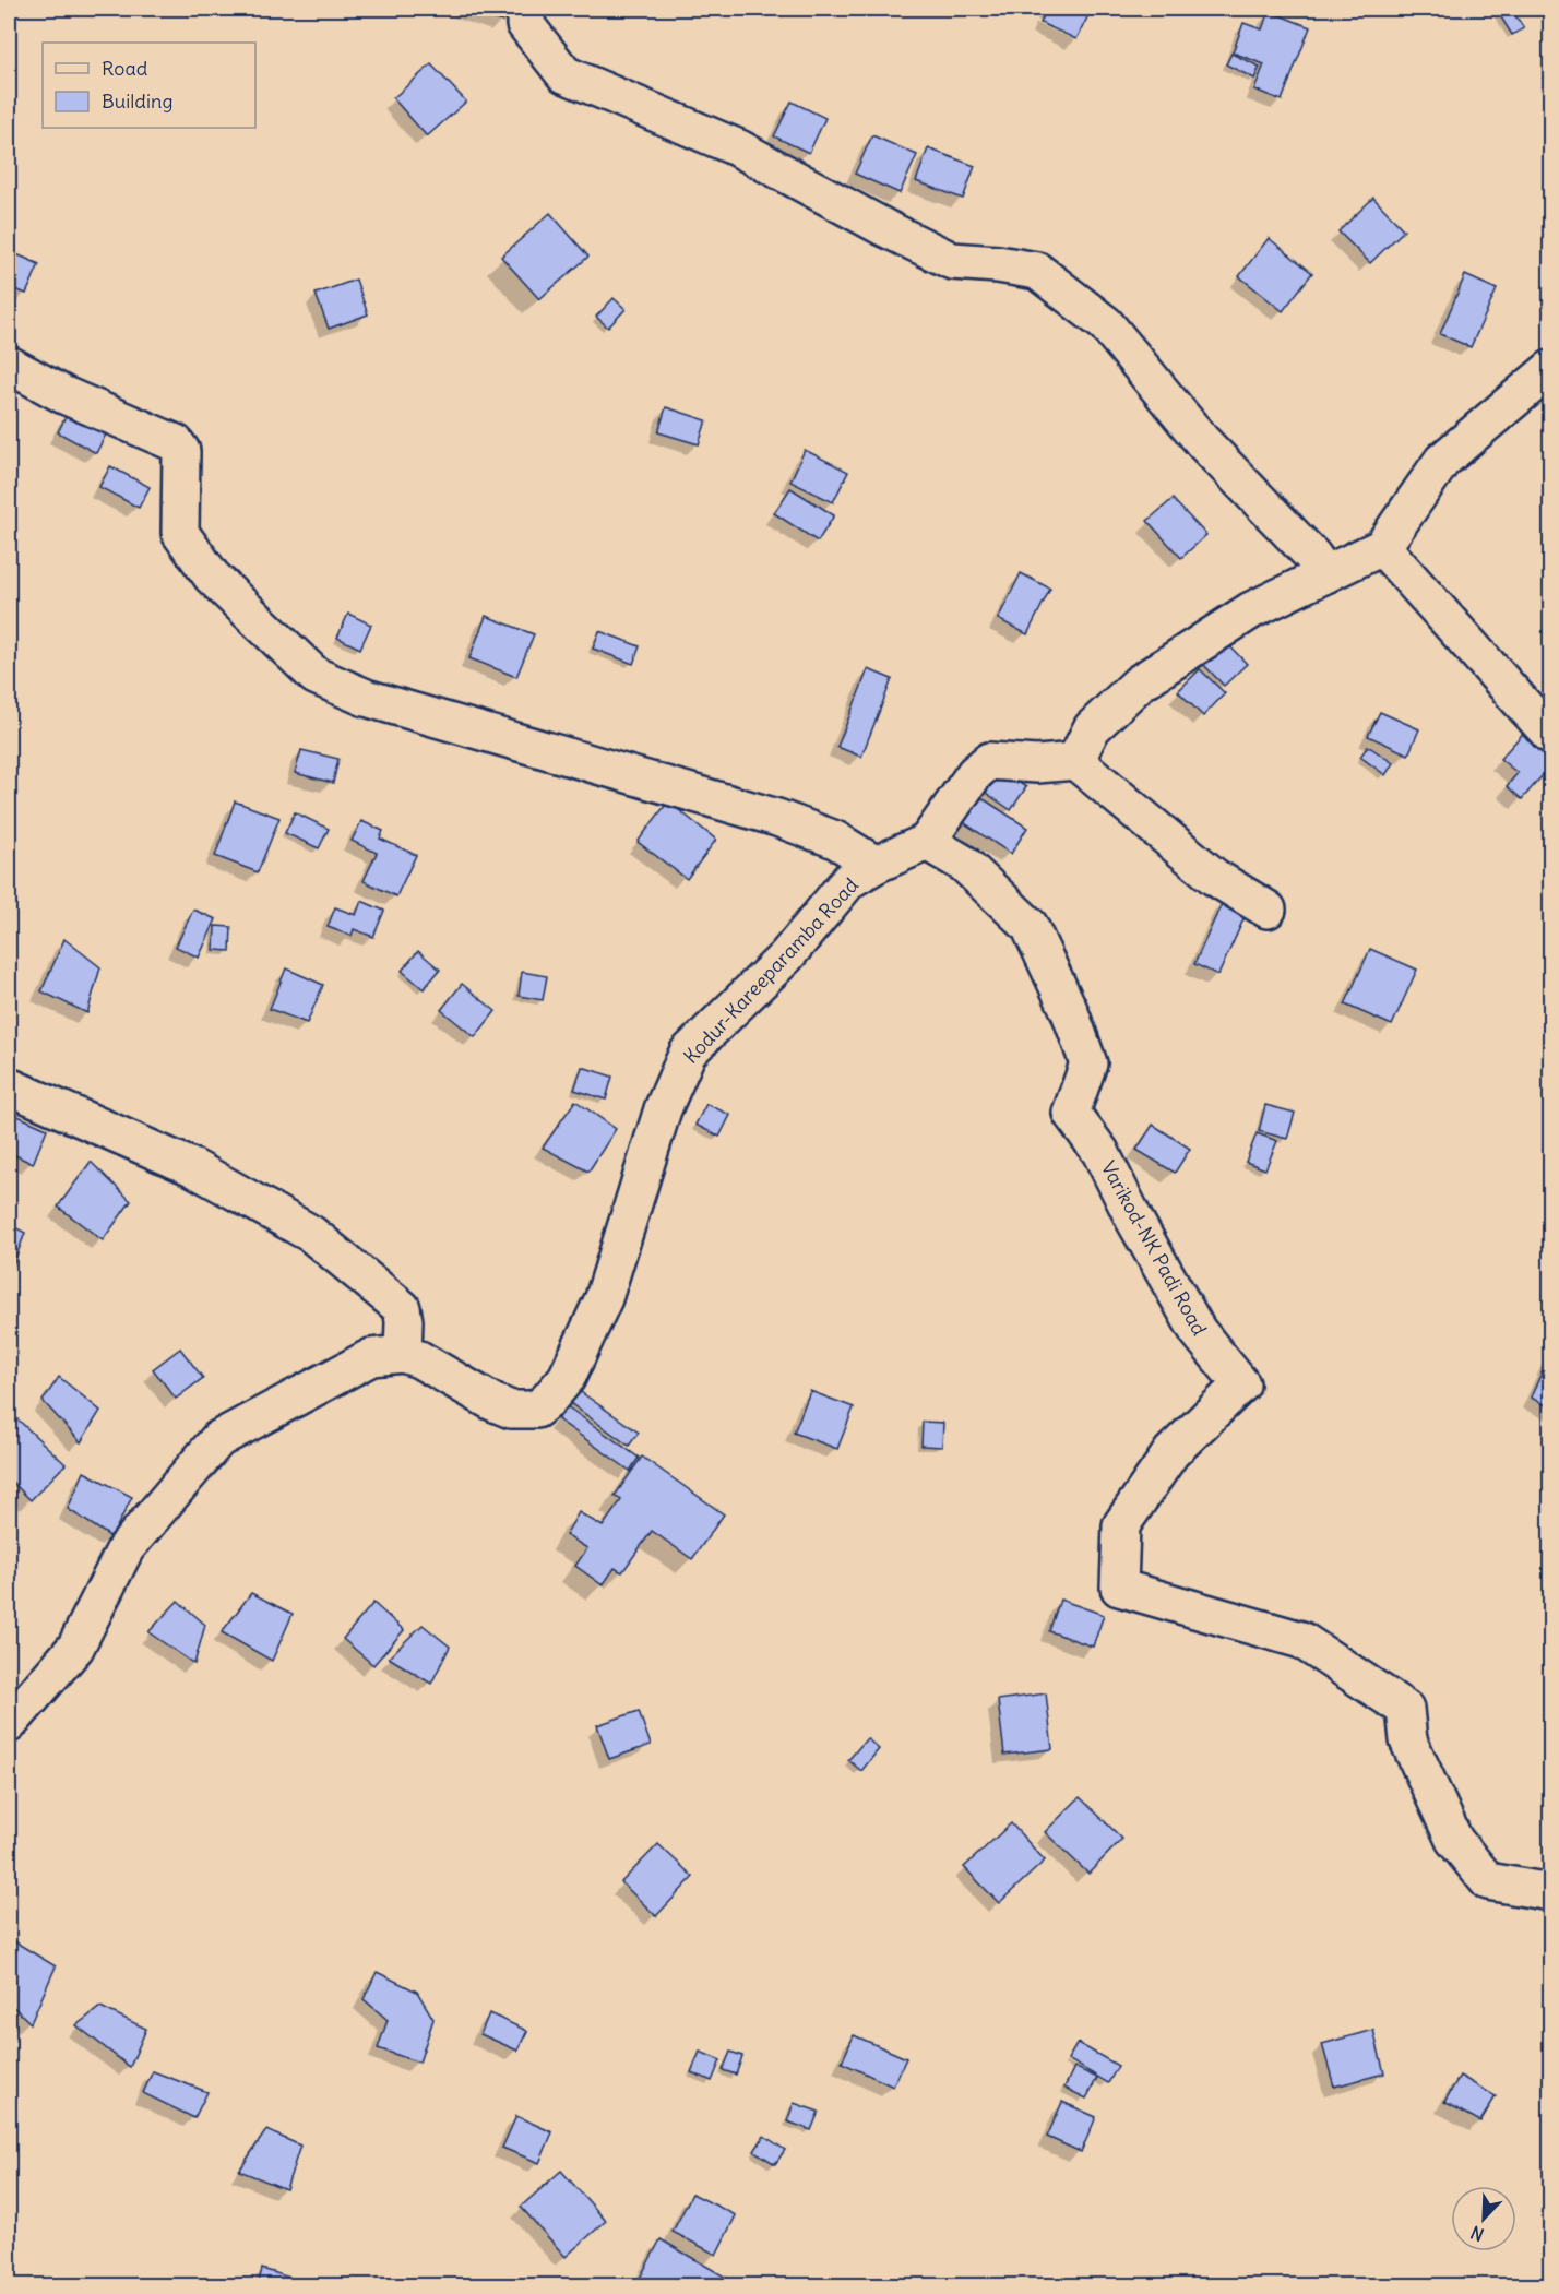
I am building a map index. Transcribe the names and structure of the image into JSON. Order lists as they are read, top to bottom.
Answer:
{
  "streets": {
    "street": ["Kodur-Kareeparamba Road", "Varikod-NK Padi Road"]
  },
  "legend": ["Road", "Building"],
  "north": "bottom left"
}
